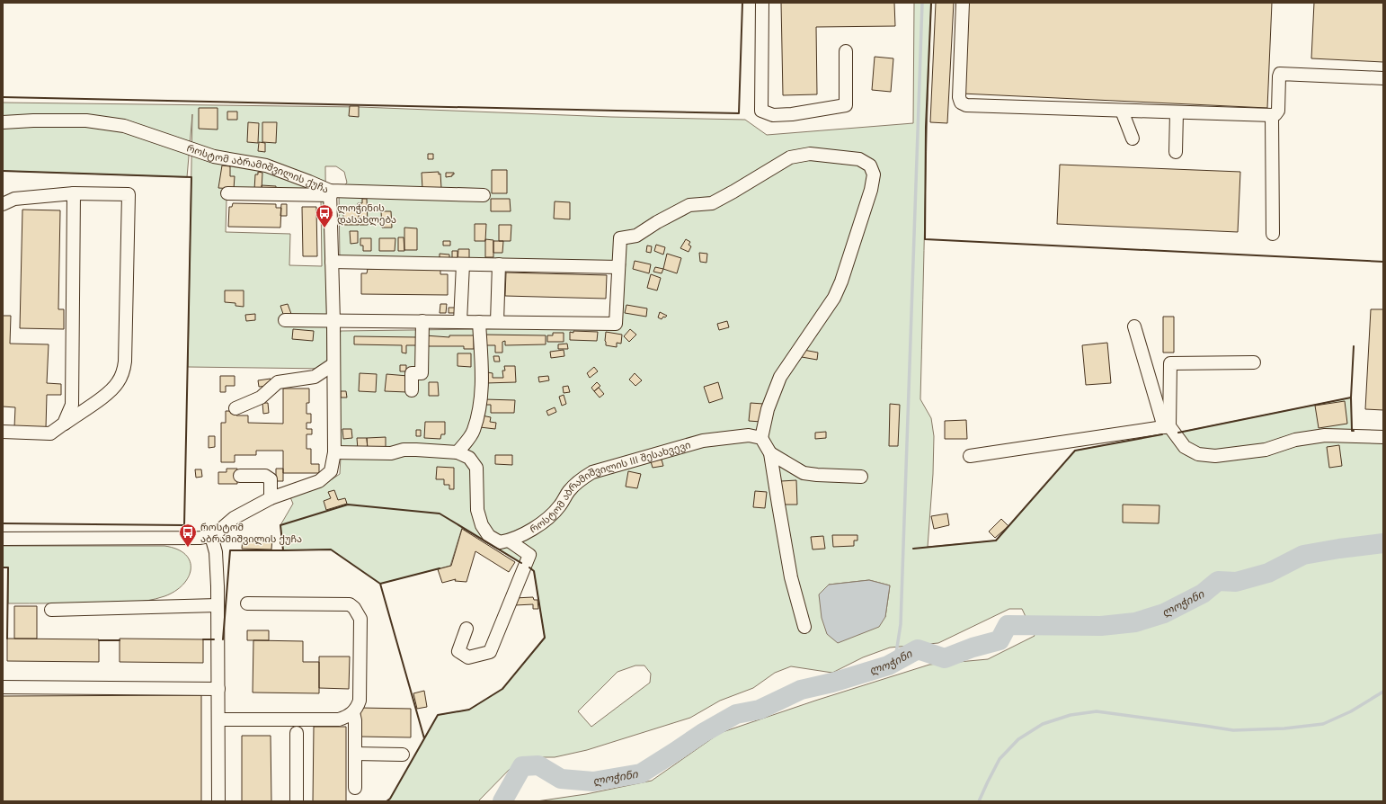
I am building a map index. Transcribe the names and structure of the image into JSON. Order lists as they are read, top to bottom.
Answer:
{
  "streets": {
    "street": ["როსტომ აბრამიშვილის ქუჩა", "როსტომ აბრამიშვილის III შესახვევი"]
  },
  "water": ["ლოჭინი"],
  "places": {
    "bus stop": ["ლოჭინის დასახლება", "როსტომ აბრამიშვილის ქუჩა"]
  }
}
